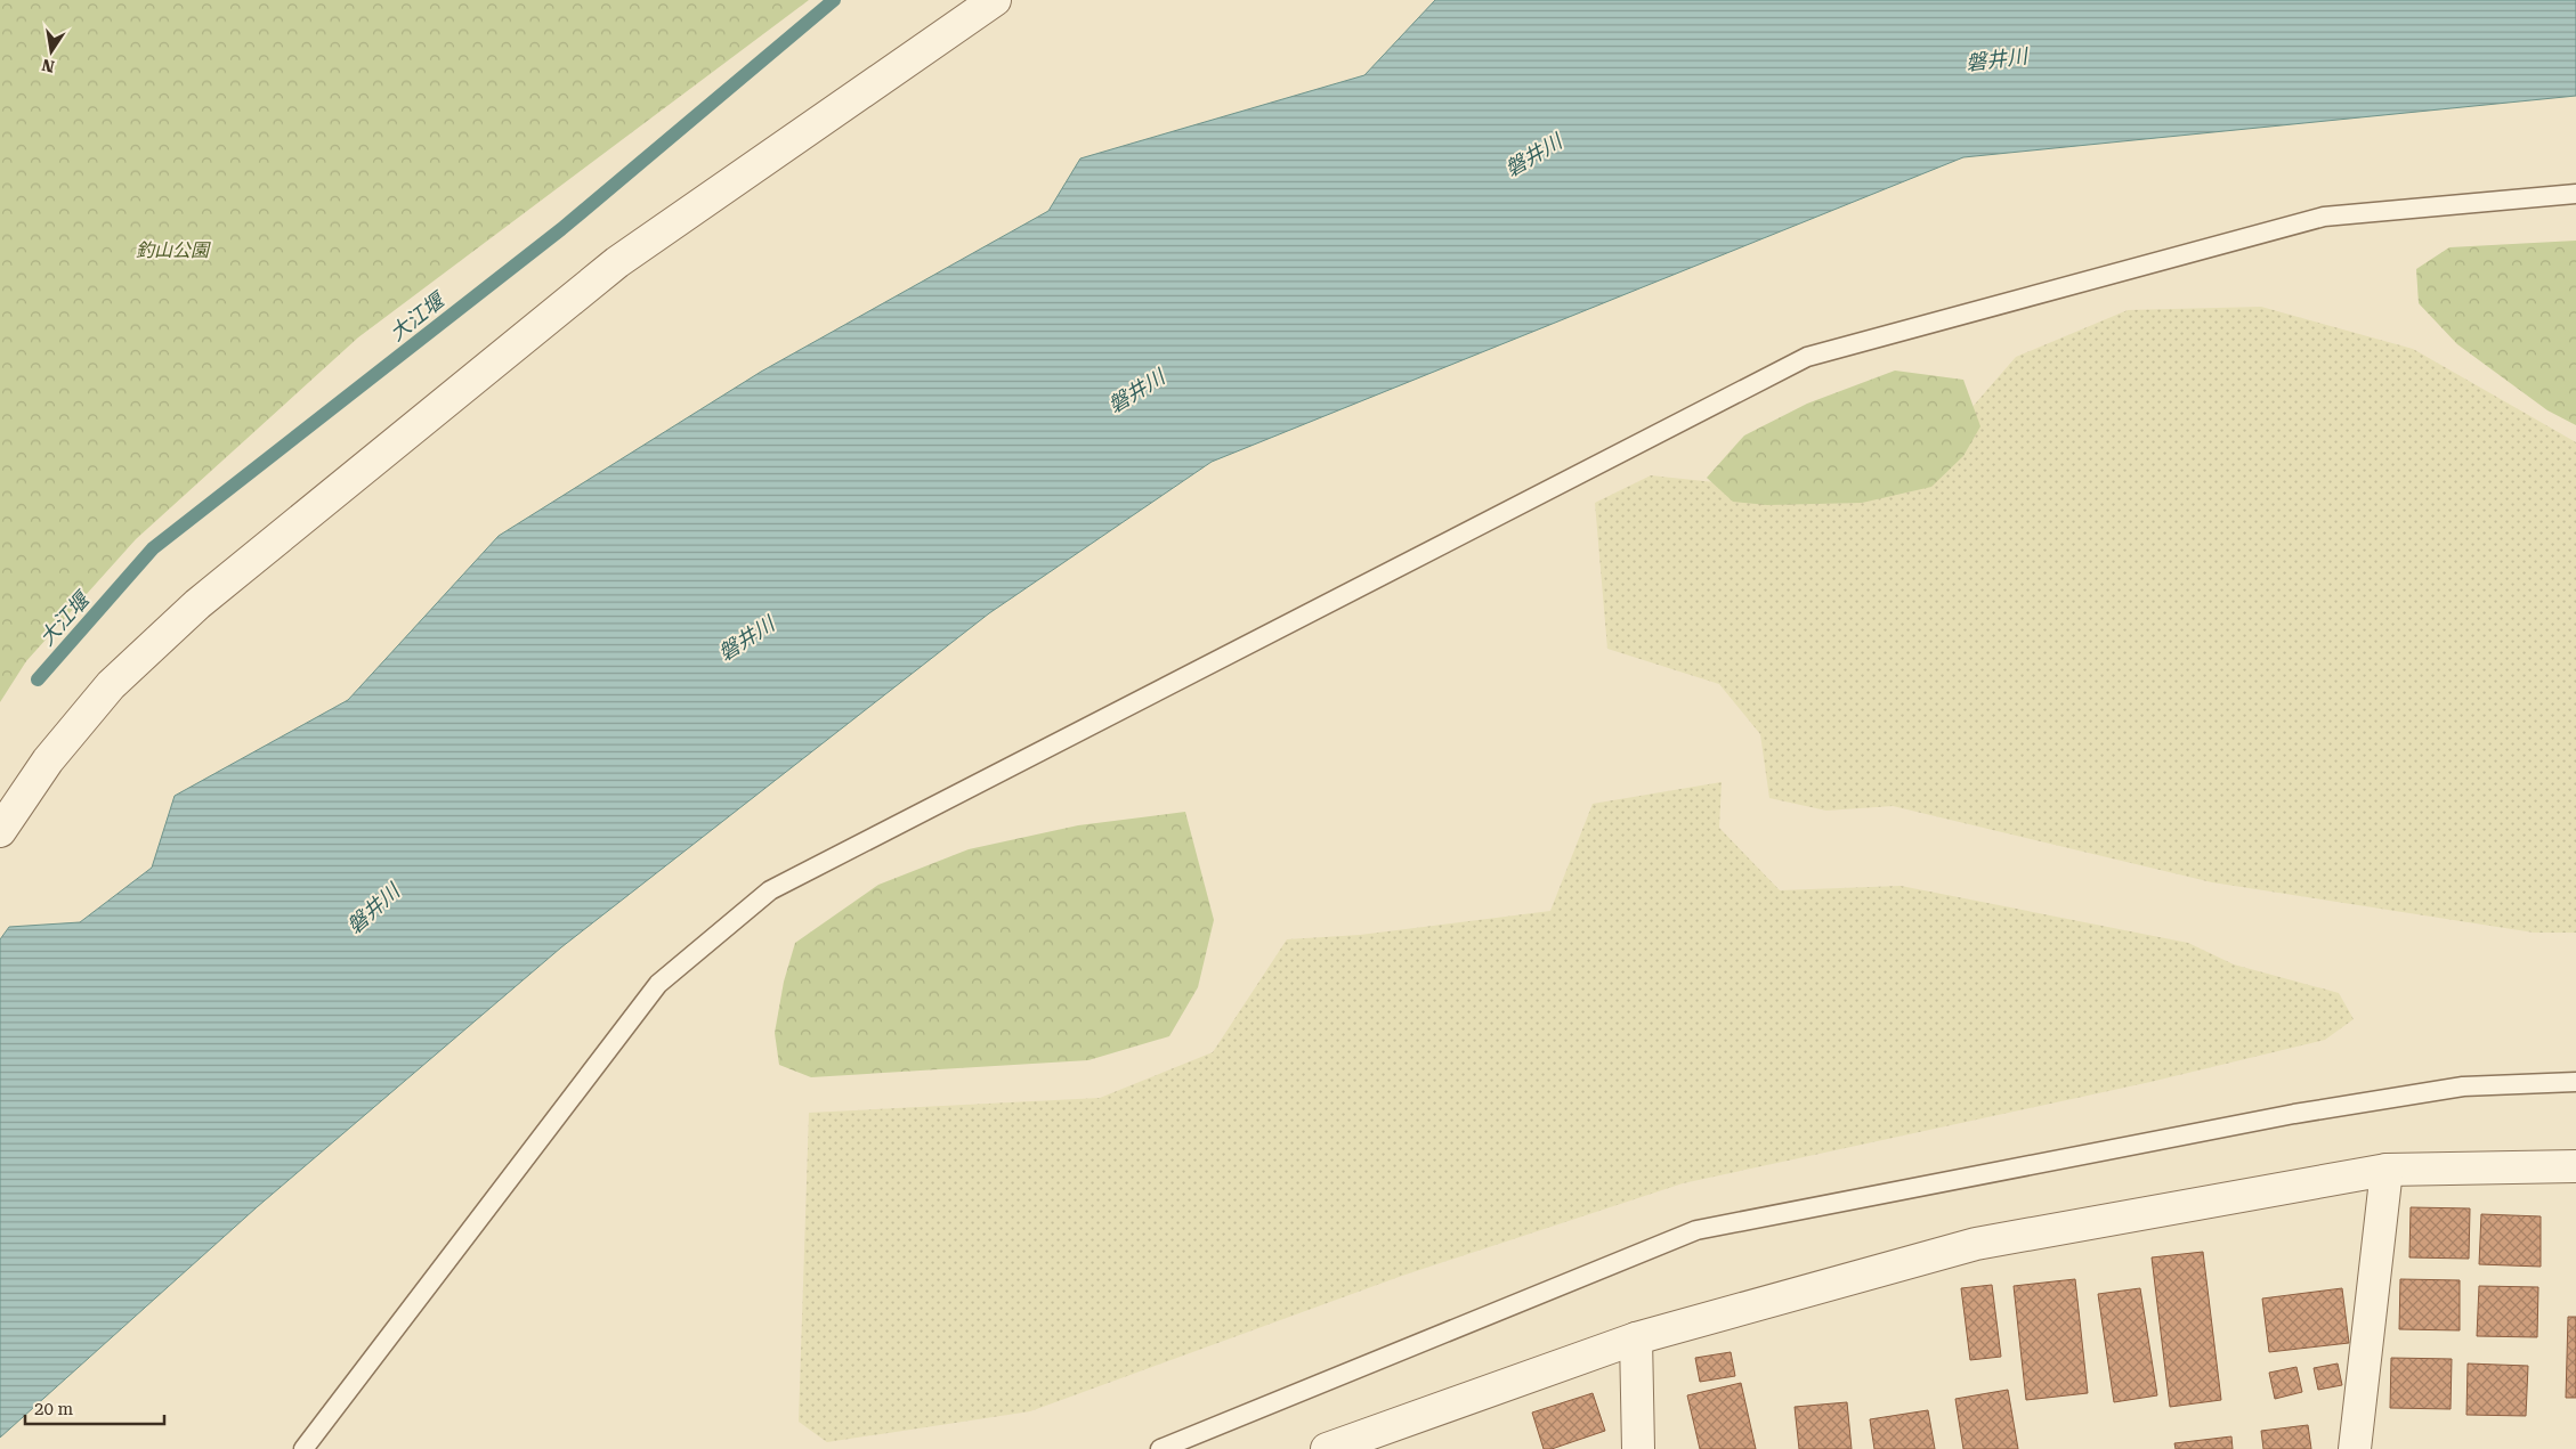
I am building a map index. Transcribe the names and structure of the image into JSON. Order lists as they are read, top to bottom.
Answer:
{
  "water": ["磐井川", "大江堰"],
  "parks": ["釣山公園"],
  "scale_bar": "20 m",
  "north": "bottom"
}
